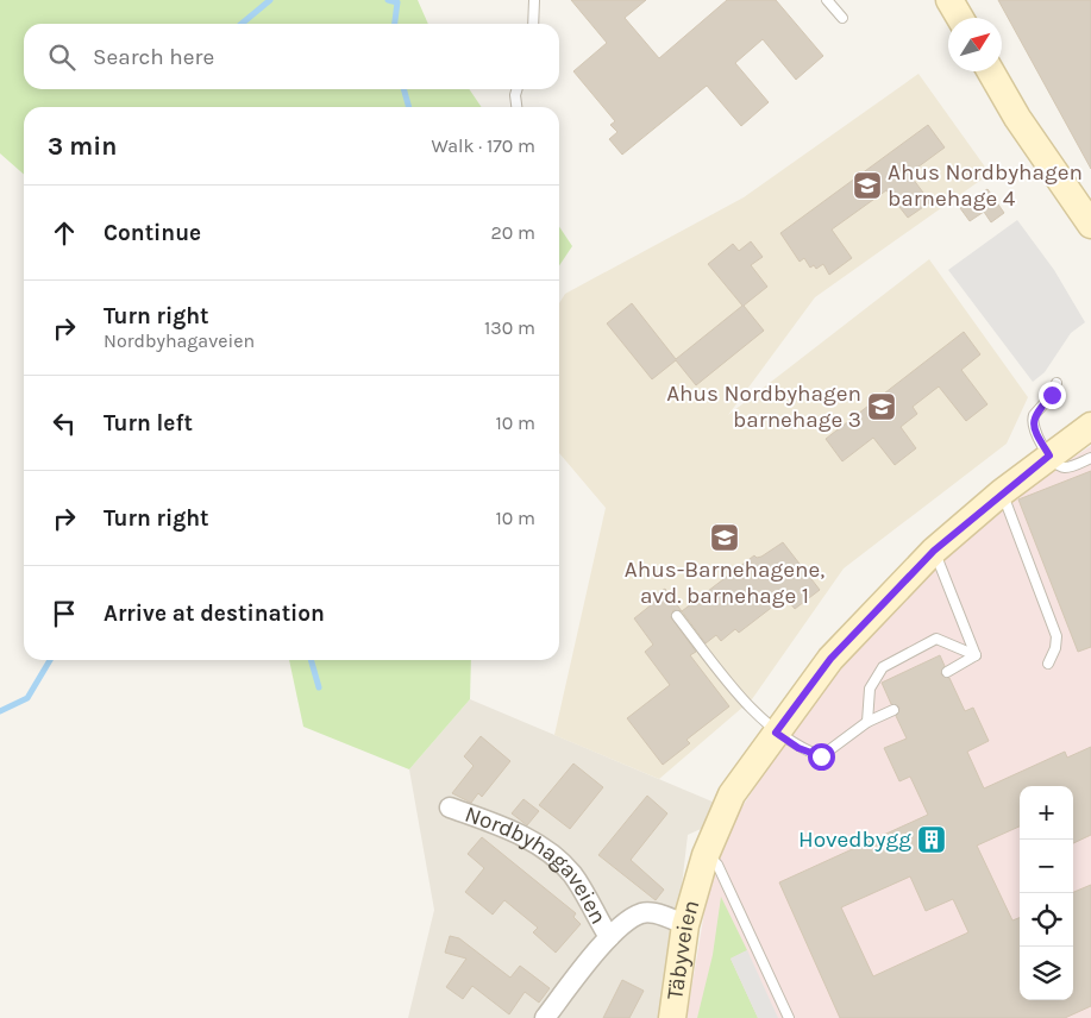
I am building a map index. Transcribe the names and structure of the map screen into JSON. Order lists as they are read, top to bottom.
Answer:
{
  "streets": {
    "street": ["Nordbyhagaveien", "Täbyveien"]
  },
  "crossings": [
    ["Nordbyhagaveien", "Täbyveien"]
  ],
  "places": {
    "school or university": ["Ahus Nordbyhagen barnehage 4", "Ahus Nordbyhagen barnehage 3", "Ahus-Barnehagene, avd. barnehage 1"],
    "building": ["Hovedbygg"]
  },
  "north": "top right",
  "page": {
    "search": "Search here",
    "heading": ["3 min", "Walk · 170 m"],
    "list": [
      ["Continue", "20 m"],
      ["Turn right", "Nordbyhagaveien", "130 m"],
      ["Turn left", "10 m"],
      ["Turn right", "10 m"],
      "Arrive at destination"
    ],
    "map_buttons": ["+", "−"]
  }
}
